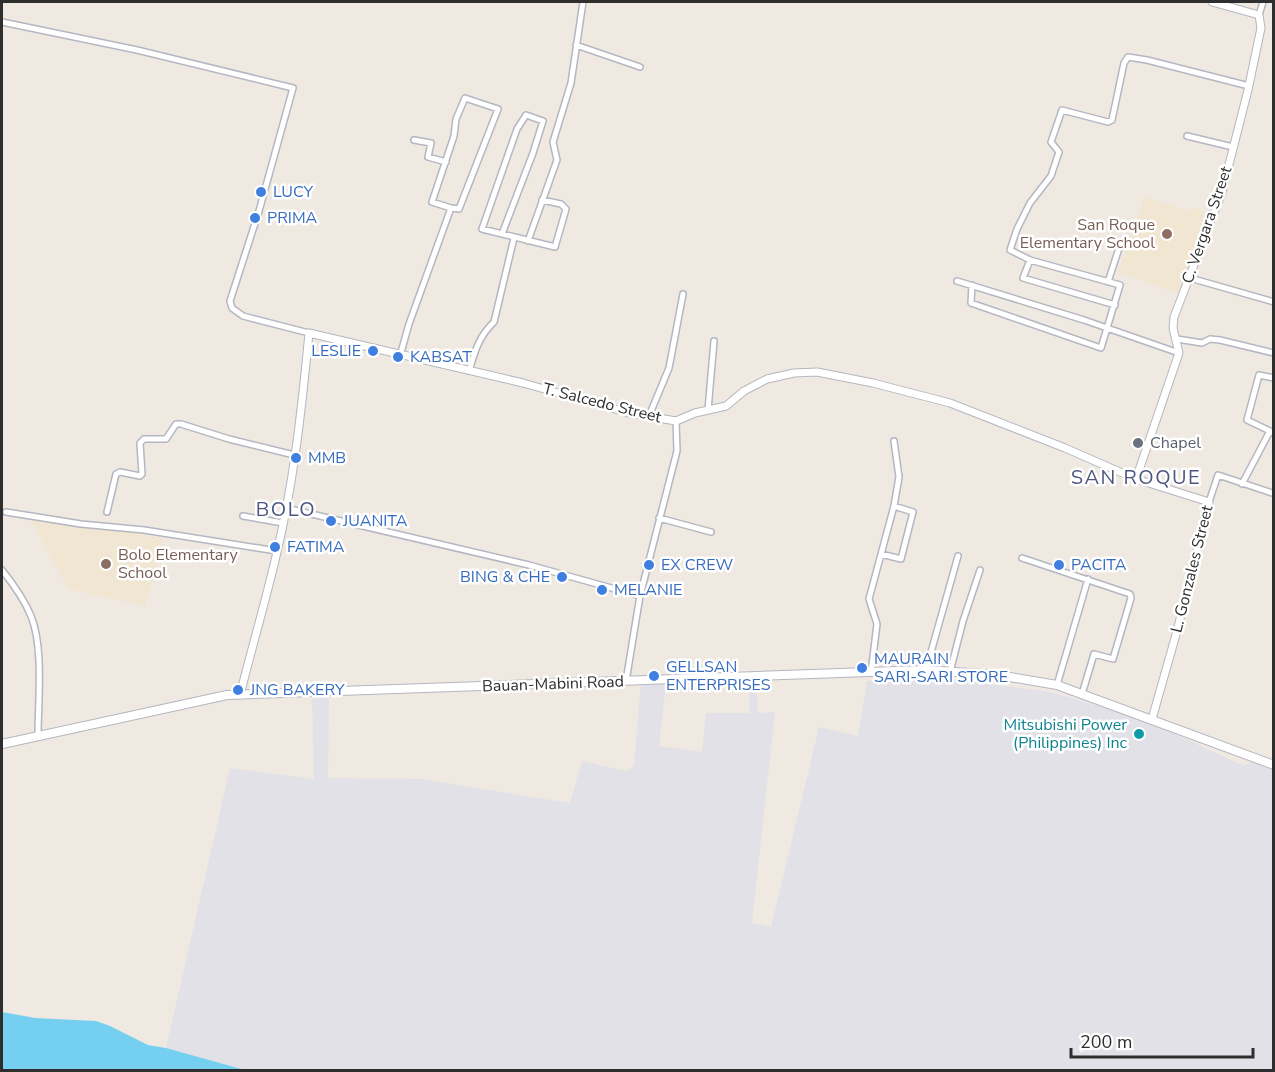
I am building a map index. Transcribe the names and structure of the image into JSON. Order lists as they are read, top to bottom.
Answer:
{
  "streets": {
    "main road": ["Bauan-Mabini Road"],
    "street": ["C. Vergara Street", "T. Salcedo Street", "L. Gonzales Street"]
  },
  "crossings": [
    ["C. Vergara Street", "T. Salcedo Street"],
    ["T. Salcedo Street", "L. Gonzales Street"],
    ["L. Gonzales Street", "Bauan-Mabini Road"]
  ],
  "districts": ["SAN ROQUE", "BOLO"],
  "places": [
    "LUCY",
    "PRIMA",
    "San Roque Elementary School",
    "LESLIE",
    "KABSAT",
    "Chapel",
    "MMB",
    "JUANITA",
    "FATIMA",
    "Bolo Elementary School",
    "EX CREW",
    "PACITA",
    "BING & CHE",
    "MELANIE",
    "MAURAIN SARI-SARI STORE",
    "GELLSAN ENTERPRISES",
    "JNG BAKERY",
    "Mitsubishi Power (Philippines) Inc"
  ],
  "scale_bar": "200 m"
}
